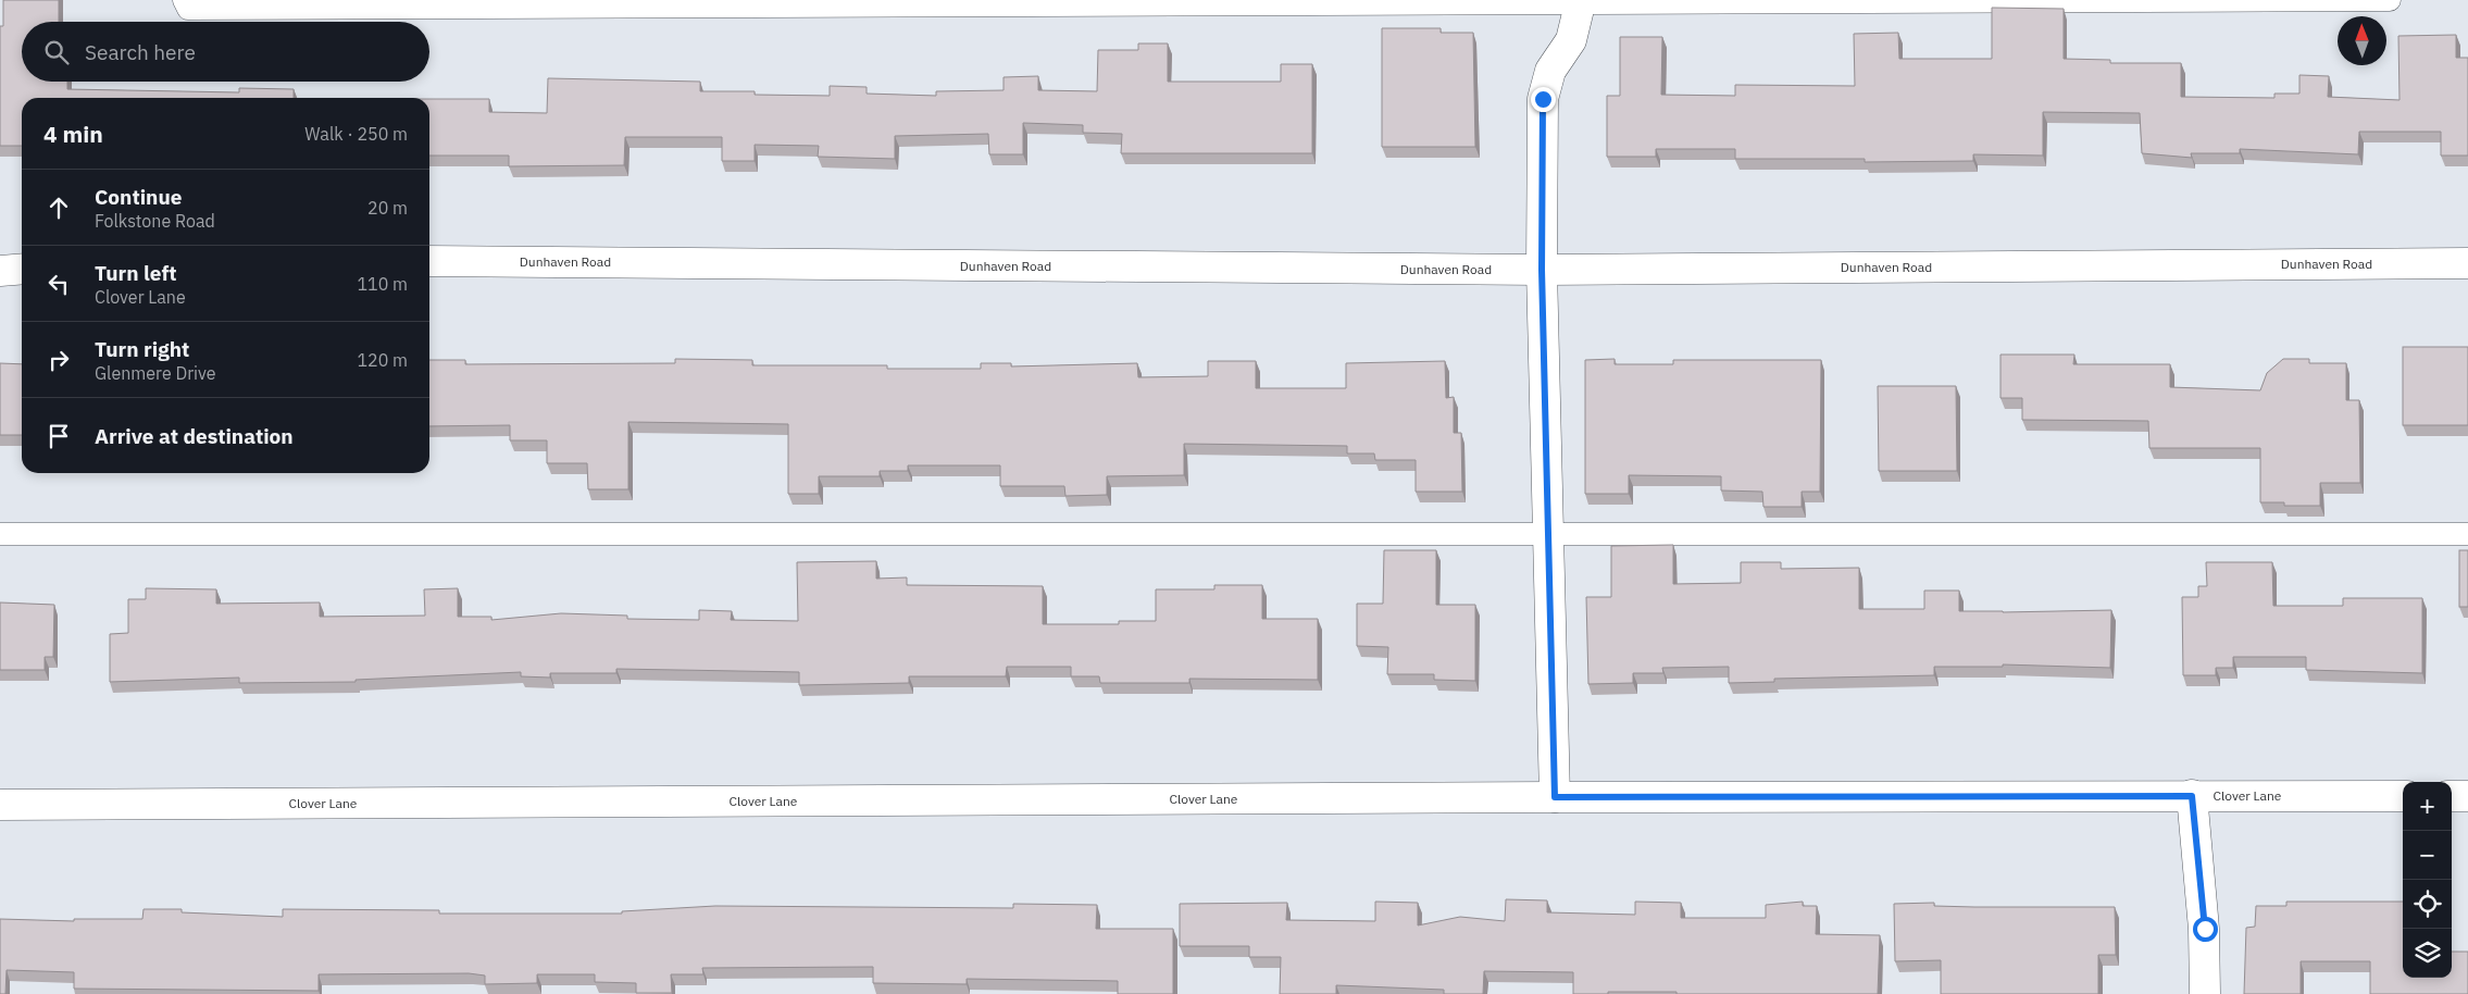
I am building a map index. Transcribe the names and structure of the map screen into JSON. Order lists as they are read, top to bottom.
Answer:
{
  "streets": {
    "street": ["Dunhaven Road", "Clover Lane"]
  },
  "north": "top",
  "page": {
    "search": "Search here",
    "heading": ["4 min", "Walk · 250 m"],
    "list": [
      ["Continue", "Folkstone Road", "20 m"],
      ["Turn left", "Clover Lane", "110 m"],
      ["Turn right", "Glenmere Drive", "120 m"],
      "Arrive at destination"
    ],
    "map_buttons": ["+", "−"]
  }
}
